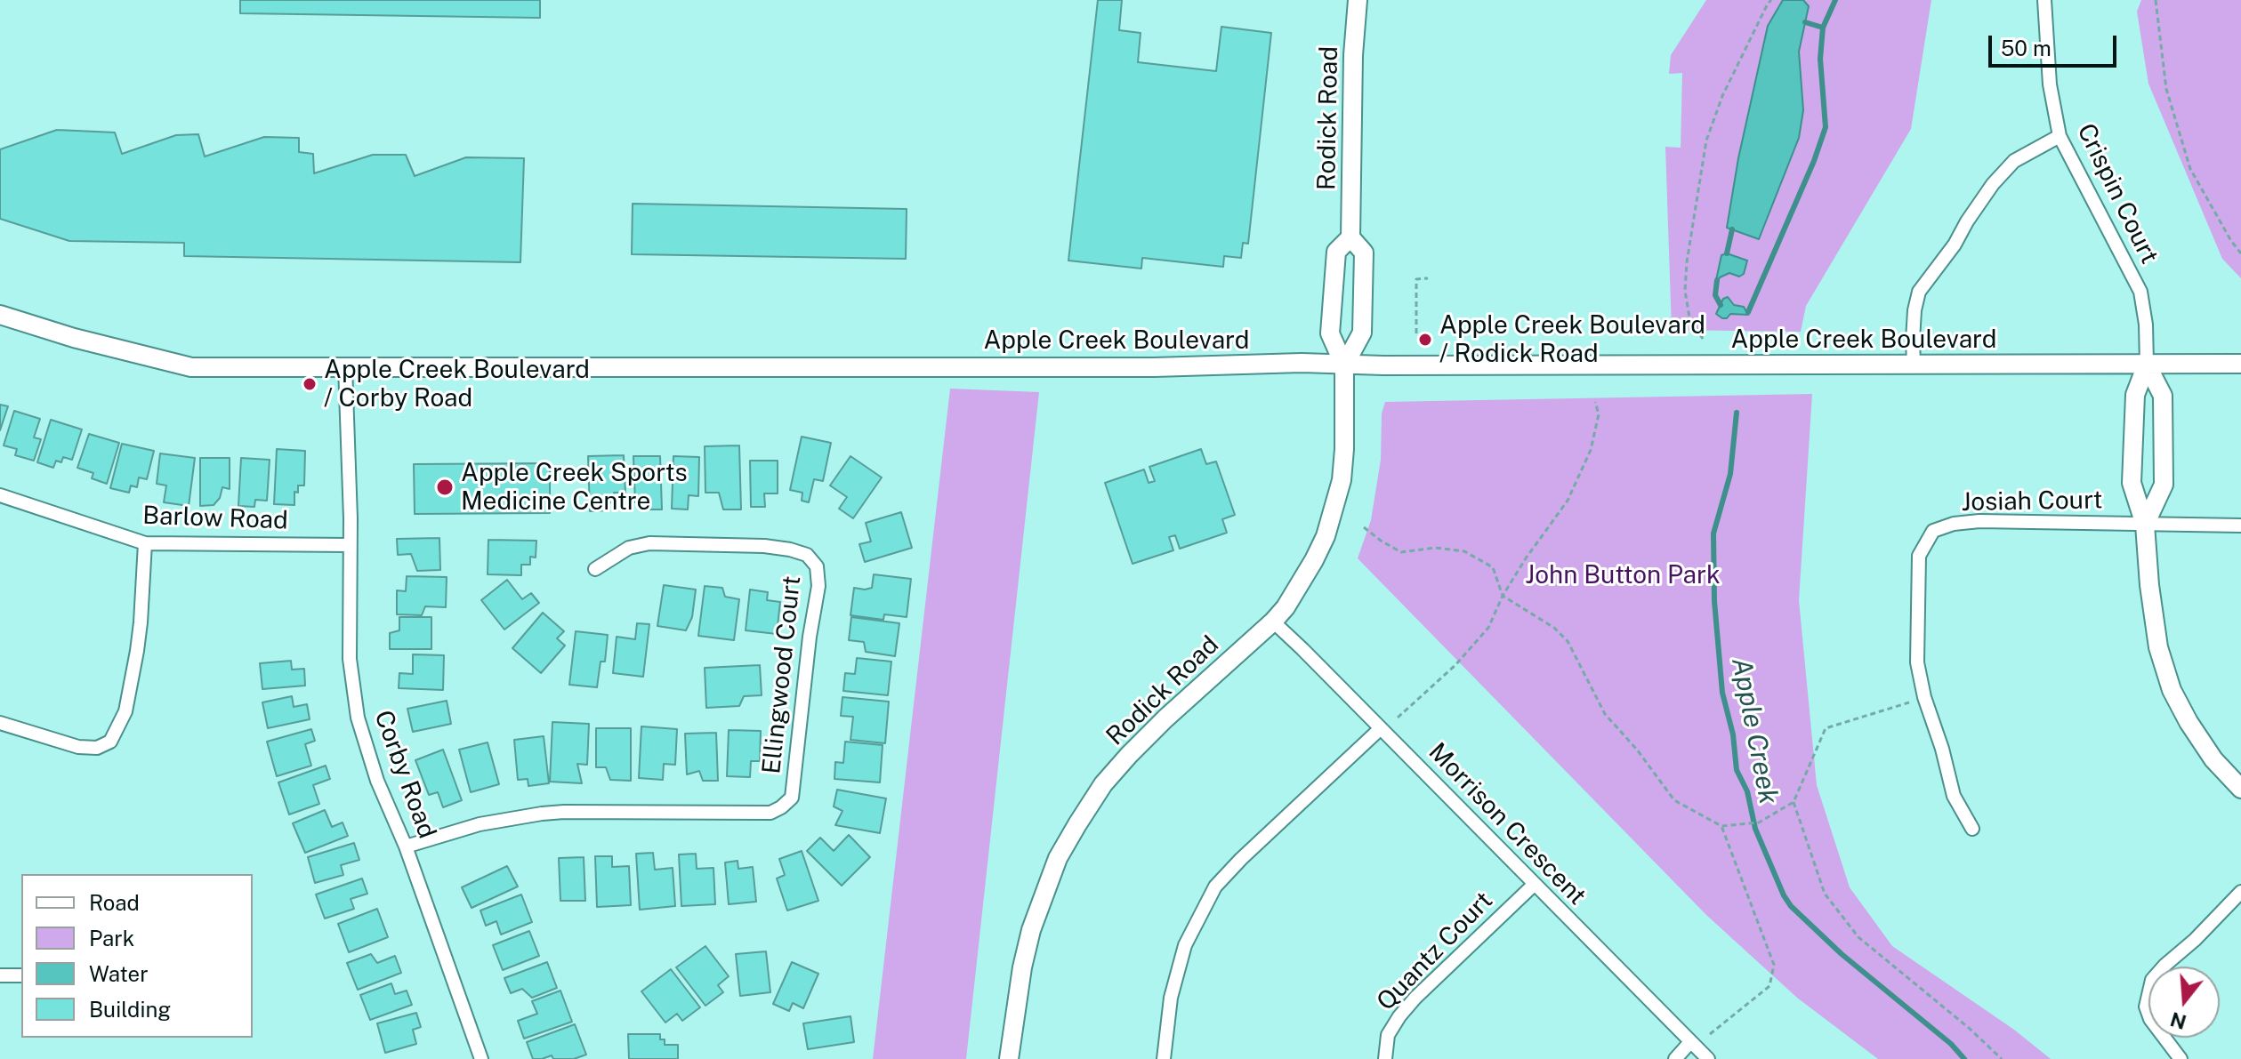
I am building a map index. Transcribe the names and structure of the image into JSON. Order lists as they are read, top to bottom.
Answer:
{
  "streets": {
    "main road": ["Rodick Road", "Apple Creek Boulevard"],
    "street": [
      "Crispin Court",
      "Josiah Court",
      "Barlow Road",
      "Ellingwood Court",
      "Corby Road",
      "Morrison Crescent",
      "Quantz Court"
    ]
  },
  "crossings": [
    ["Rodick Road", "Apple Creek Boulevard"],
    ["Rodick Road", "Morrison Crescent"],
    ["Crispin Court", "Apple Creek Boulevard"],
    ["Apple Creek Boulevard", "Corby Road"],
    ["Barlow Road", "Corby Road"],
    ["Ellingwood Court", "Corby Road"],
    ["Morrison Crescent", "Quantz Court"]
  ],
  "water": ["Apple Creek"],
  "parks": ["John Button Park"],
  "places": ["Apple Creek Boulevard / Rodick Road", "Apple Creek Boulevard / Corby Road", "Apple Creek Sports Medicine Centre"],
  "legend": [
    "Road",
    "Park",
    "Water",
    "Building"
  ],
  "scale_bar": "50 m",
  "north": "bottom"
}
